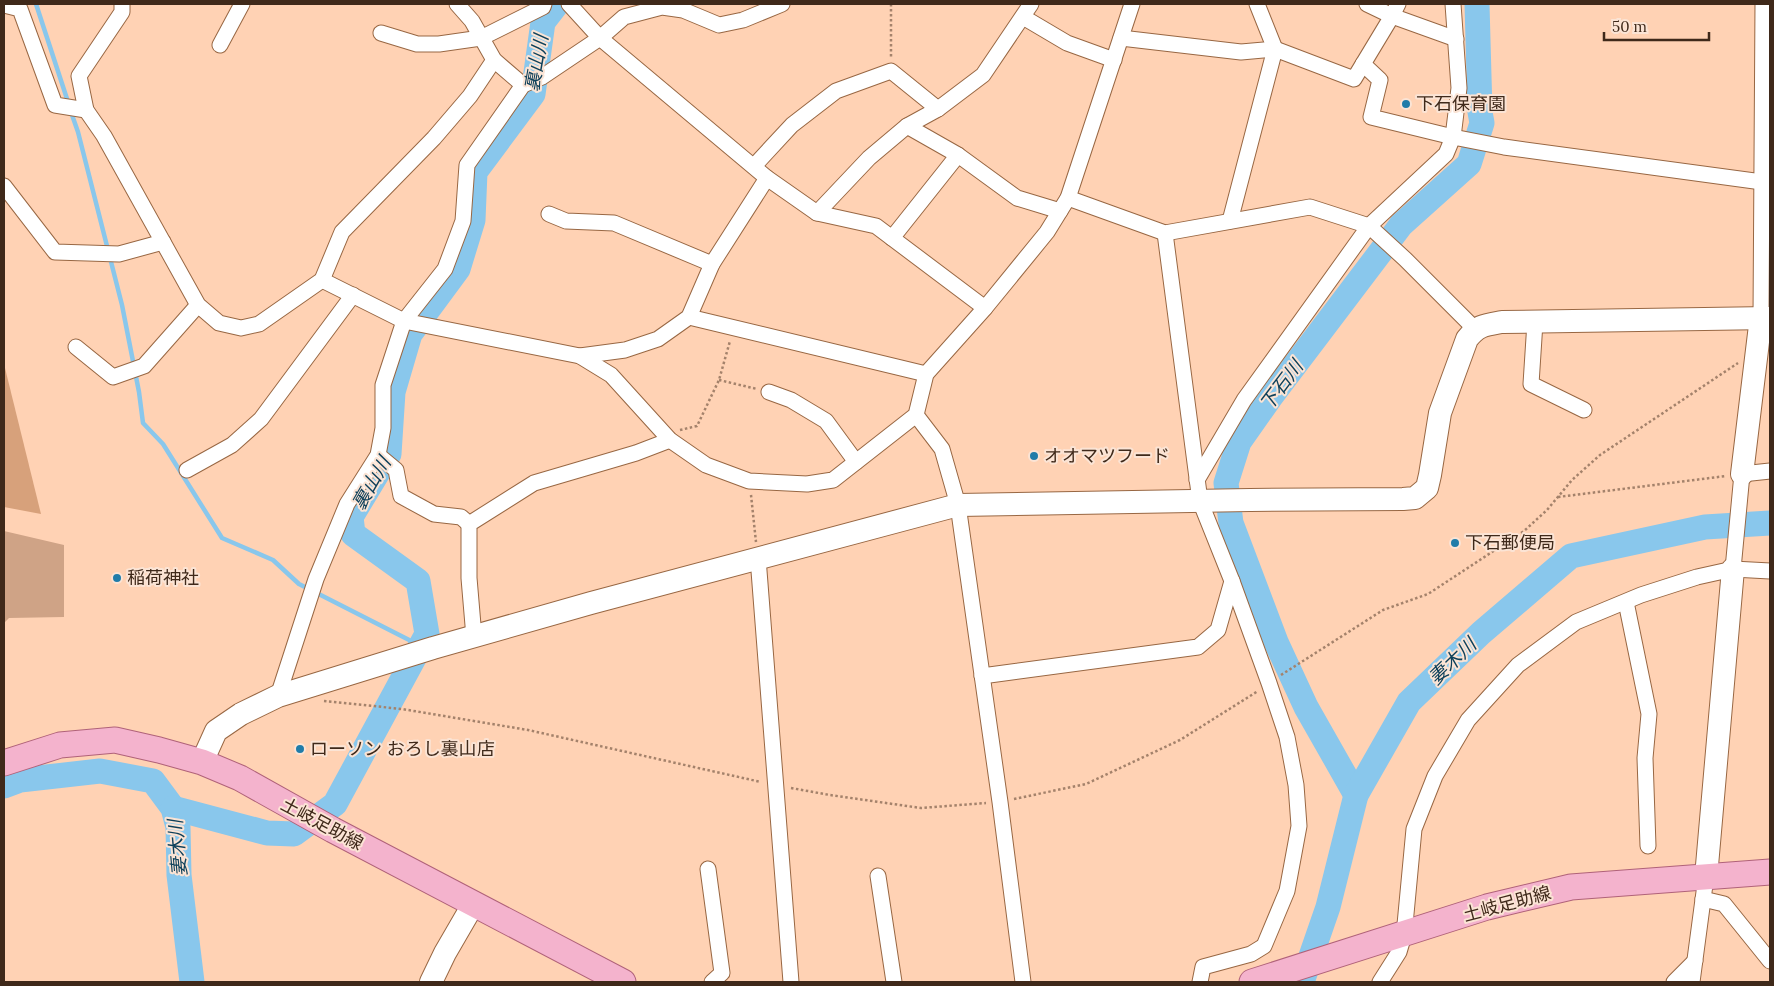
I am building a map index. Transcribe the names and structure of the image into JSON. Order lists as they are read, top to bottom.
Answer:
{
  "streets": {
    "main road": ["土岐足助線"]
  },
  "water": ["裏山川", "下石川", "妻木川"],
  "places": [
    "下石保育園",
    "オオマツフード",
    "下石郵便局",
    "稲荷神社",
    "ローソン おろし裏山店"
  ],
  "scale_bar": "50 m"
}
